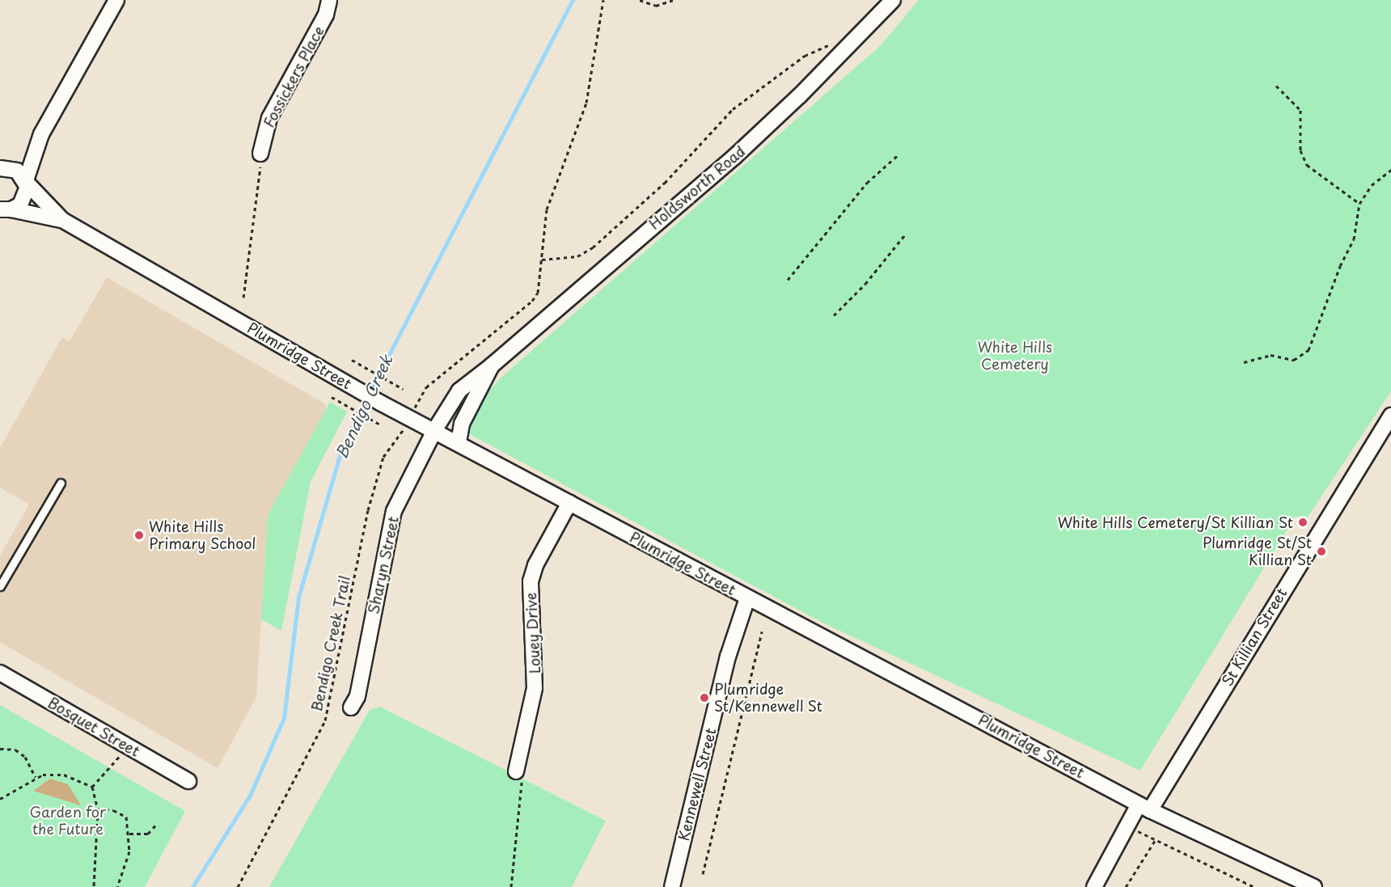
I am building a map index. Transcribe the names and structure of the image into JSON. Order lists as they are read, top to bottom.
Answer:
{
  "streets": {
    "street": [
      "Fossickers Place",
      "Holdsworth Road",
      "Plumridge Street",
      "Sharyn Street",
      "Louey Drive",
      "St Killian Street",
      "Bosquet Street",
      "Kennewell Street"
    ],
    "path": ["Bendigo Creek Trail"]
  },
  "crossings": [
    ["Holdsworth Road", "Plumridge Street"],
    ["Holdsworth Road", "Sharyn Street"],
    ["Plumridge Street", "Sharyn Street"],
    ["Plumridge Street", "Louey Drive"],
    ["Plumridge Street", "St Killian Street"],
    ["Plumridge Street", "Kennewell Street"]
  ],
  "water": ["Bendigo Creek"],
  "parks": ["White Hills Cemetery", "Garden for the Future"],
  "places": [
    "White Hills Cemetery/St Killian St",
    "White Hills Primary School",
    "Plumridge St/St Killian St",
    "Plumridge St/Kennewell St"
  ]
}
